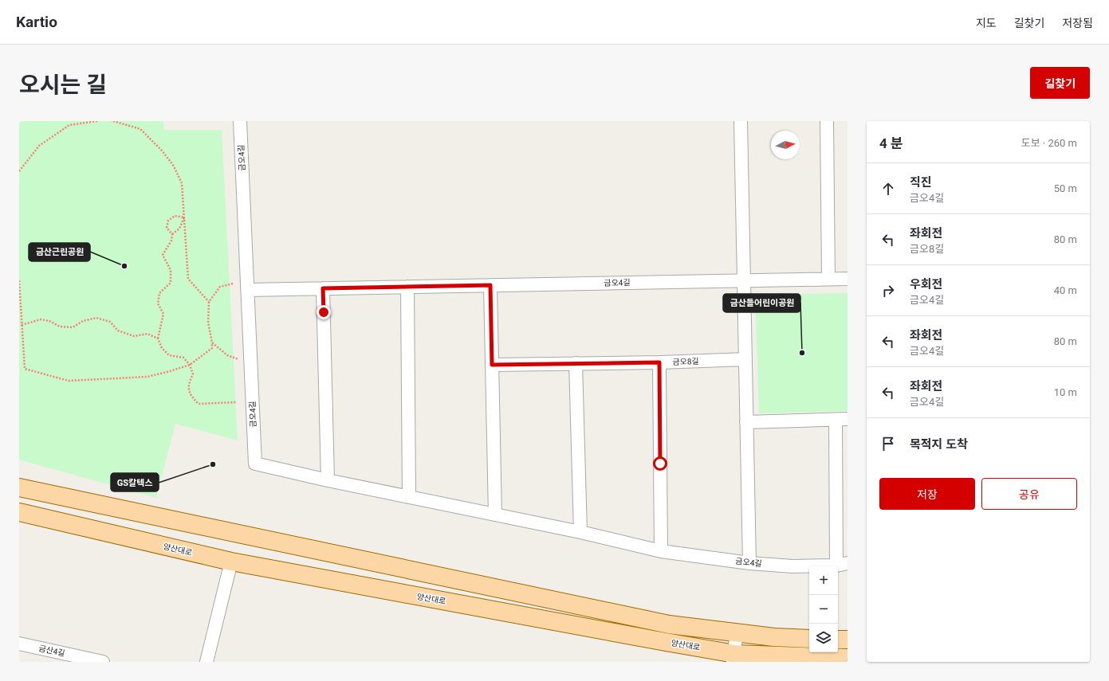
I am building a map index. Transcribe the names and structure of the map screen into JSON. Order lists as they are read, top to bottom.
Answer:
{
  "streets": {
    "main road": ["양산대로"],
    "street": ["금오4길", "금오8길", "금산4길"]
  },
  "places": ["금산근린공원", "금산들어린이공원", "GS칼텍스"],
  "north": "right",
  "page": {
    "header": "Kartio",
    "nav": ["지도", "길찾기", "저장됨"],
    "title": "오시는 길",
    "buttons": [
      "길찾기",
      ["저장", "공유"]
    ],
    "heading": ["4 분", "도보 · 260 m"],
    "list": [
      ["직진", "금오4길", "50 m"],
      ["좌회전", "금오8길", "80 m"],
      ["우회전", "금오4길", "40 m"],
      ["좌회전", "금오4길", "80 m"],
      ["좌회전", "금오4길", "10 m"],
      "목적지 도착"
    ],
    "map_buttons": ["+", "−"]
  }
}
